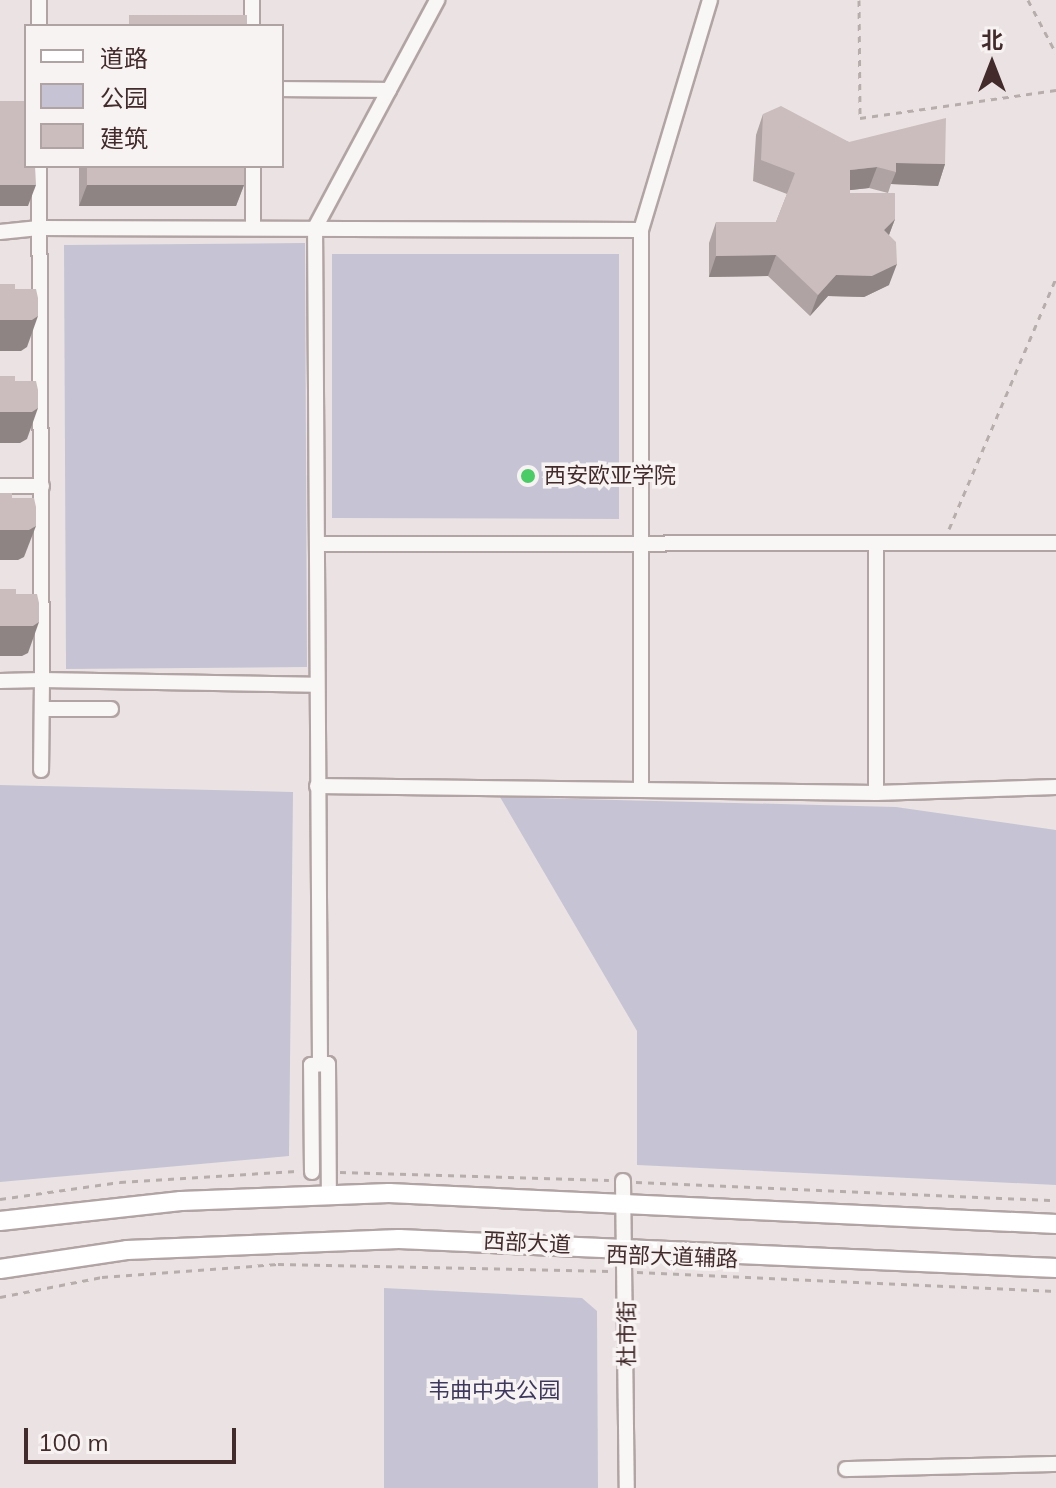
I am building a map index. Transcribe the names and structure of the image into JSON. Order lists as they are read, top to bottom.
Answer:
{
  "streets": {
    "main road": ["西部大道"],
    "street": ["杜市街"],
    "path": ["西部大道辅路"]
  },
  "crossings": [
    ["西部大道", "杜市街"],
    ["西部大道辅路", "杜市街"]
  ],
  "parks": ["韦曲中央公园"],
  "places": ["西安欧亚学院"],
  "legend": ["道路", "公园", "建筑"],
  "scale_bar": "100 m",
  "north": "top"
}
